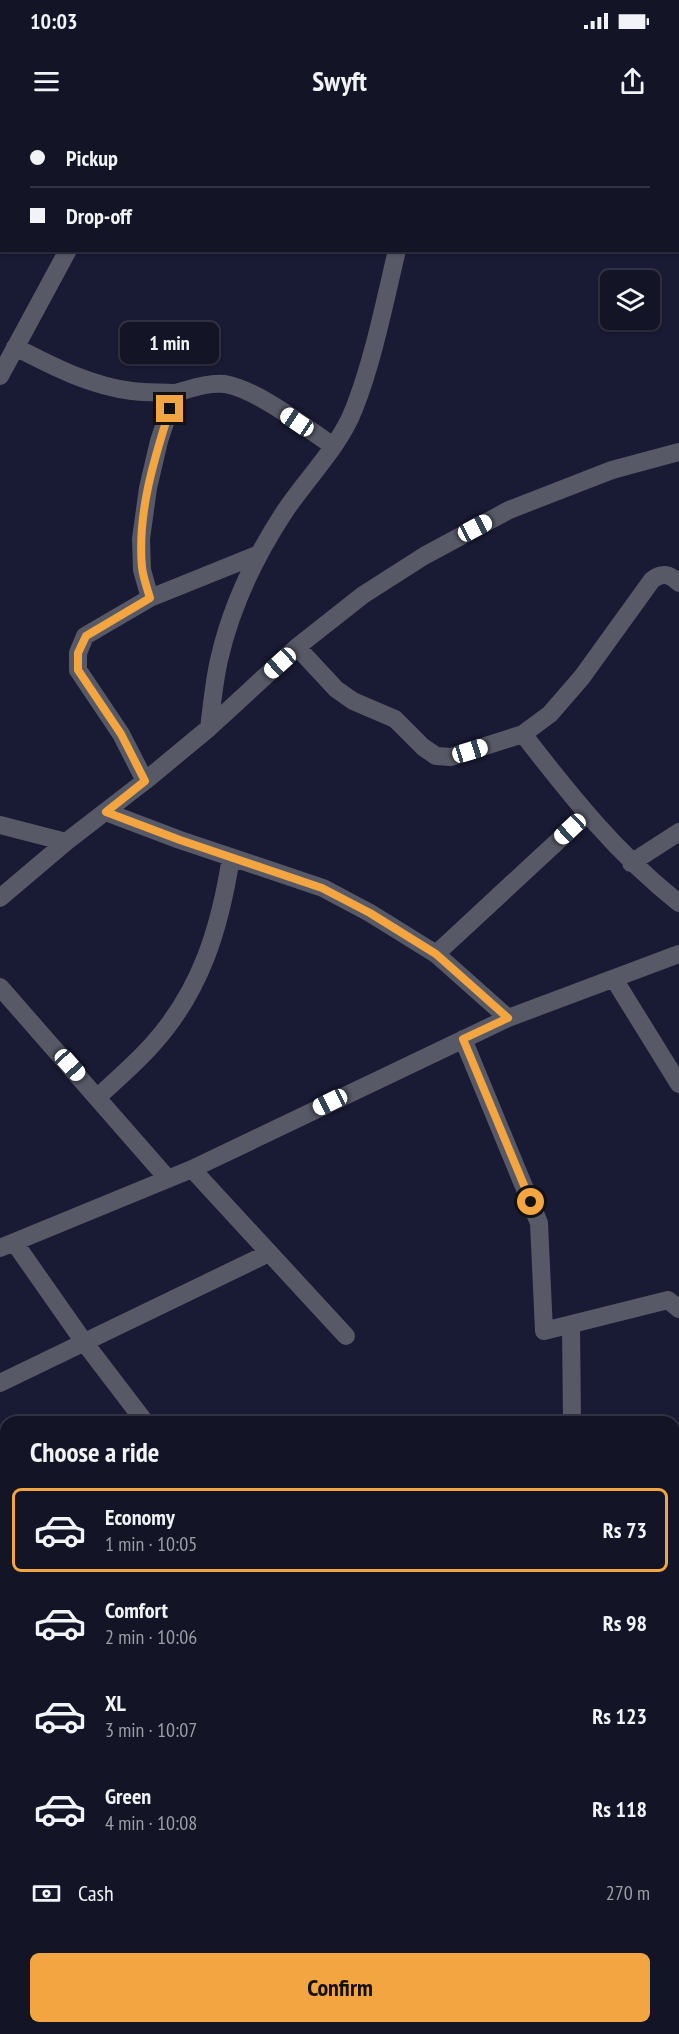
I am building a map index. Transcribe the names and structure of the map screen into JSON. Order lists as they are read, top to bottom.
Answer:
{
  "page": {
    "status": "10:03",
    "header": "Swyft",
    "banner": ["Pickup", "Drop-off"],
    "bubble": "1 min",
    "heading": "Choose a ride",
    "list": [
      {
        "name": "Economy",
        "note": "1 min · 10:05",
        "value": "Rs 73"
      },
      {
        "name": "Comfort",
        "note": "2 min · 10:06",
        "value": "Rs 98"
      },
      {
        "name": "XL",
        "note": "3 min · 10:07",
        "value": "Rs 123"
      },
      {
        "name": "Green",
        "note": "4 min · 10:08",
        "value": "Rs 118"
      }
    ],
    "pay": ["Cash", "270 m"],
    "buttons": "Confirm"
  }
}
